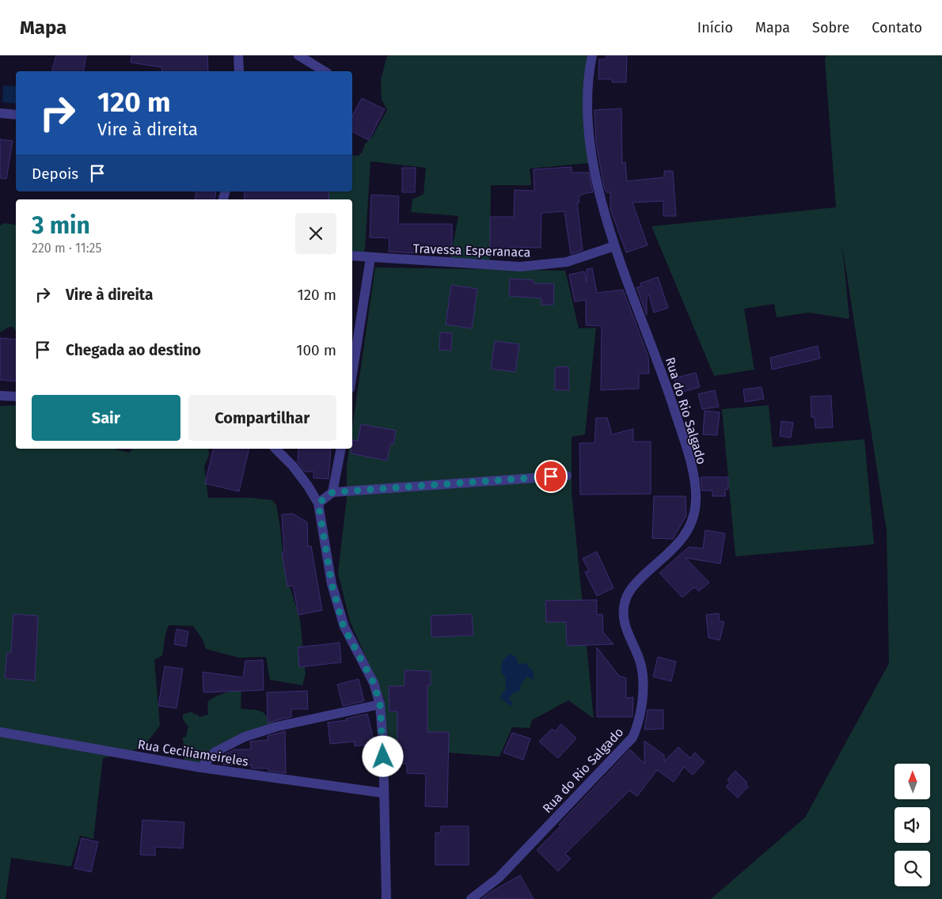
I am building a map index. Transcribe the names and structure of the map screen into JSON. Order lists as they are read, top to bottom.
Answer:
{
  "streets": {
    "street": ["Travessa Esperanaca", "Rua do Rio Salgado", "Rua Ceciliameireles"]
  },
  "crossings": [
    ["Travessa Esperanaca", "Rua do Rio Salgado"]
  ],
  "north": "top",
  "page": {
    "header": "Mapa",
    "nav": [
      "Início",
      "Mapa",
      "Sobre",
      "Contato"
    ],
    "turn": ["120 m", "Vire à direita"],
    "then": "Depois",
    "heading": ["3 min", "220 m · 11:25"],
    "list": [
      {
        "name": "Vire à direita",
        "value": "120 m"
      },
      {
        "name": "Chegada ao destino",
        "value": "100 m"
      }
    ],
    "buttons": ["Sair", "Compartilhar"]
  }
}
